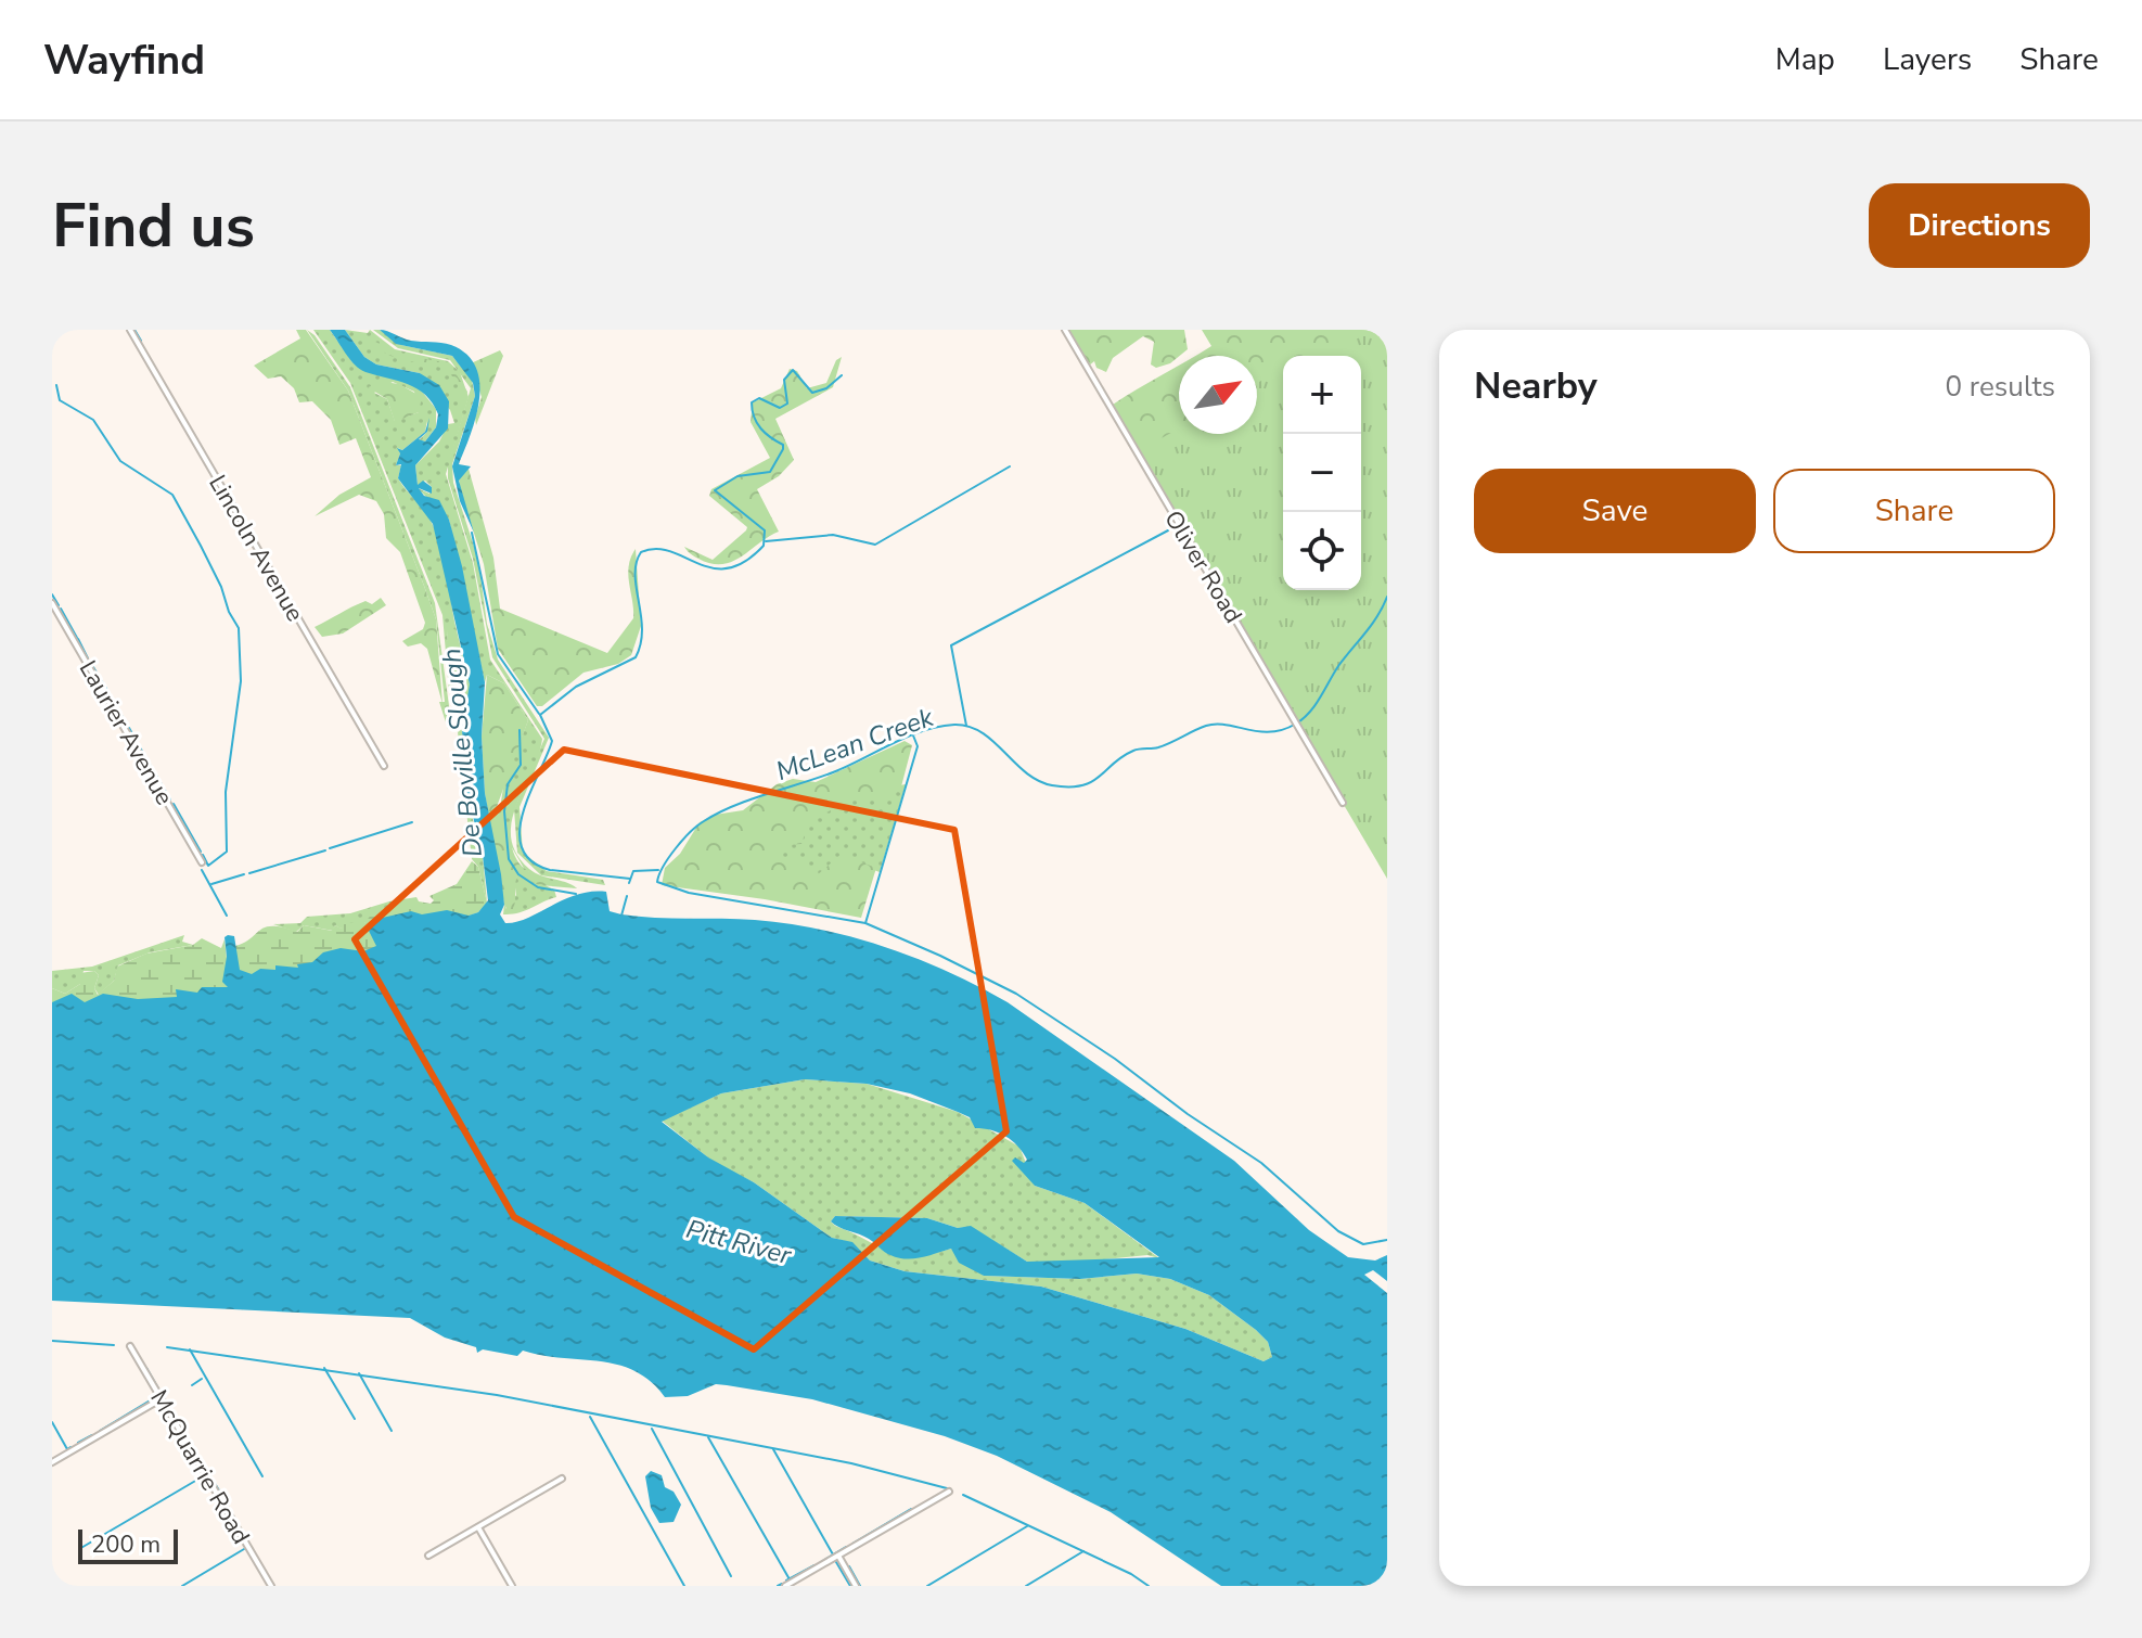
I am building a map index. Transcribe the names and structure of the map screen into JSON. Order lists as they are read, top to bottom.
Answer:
{
  "streets": {
    "street": [
      "Lincoln Avenue",
      "Oliver Road",
      "Laurier Avenue",
      "McQuarrie Road"
    ]
  },
  "water": ["McLean Creek", "De Boville Slough", "Pitt River"],
  "scale_bar": "200 m",
  "north": "top right",
  "page": {
    "header": "Wayfind",
    "nav": ["Map", "Layers", "Share"],
    "buttons": [
      "Directions",
      ["Save", "Share"]
    ],
    "title": "Find us",
    "heading": ["Nearby", "0 results"],
    "map_buttons": ["+", "−"],
    "scale": "200 m"
  }
}
